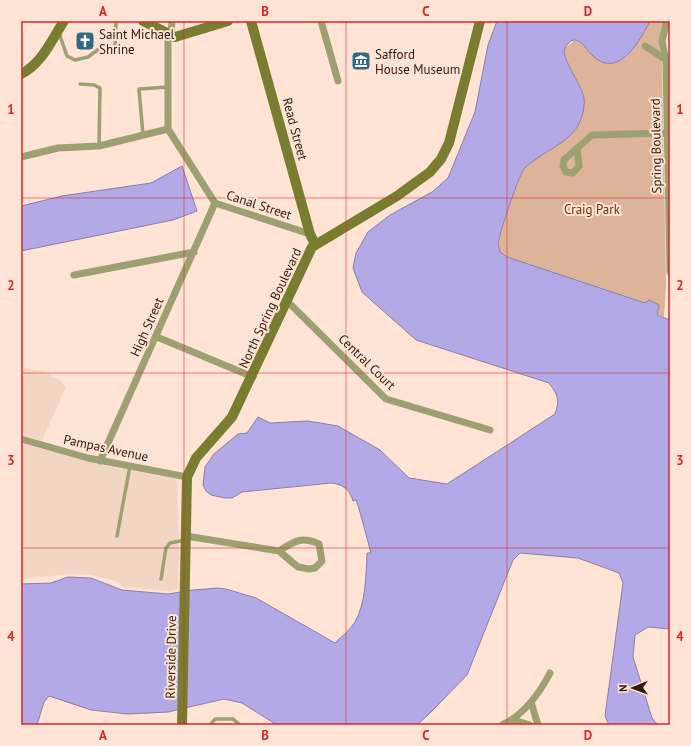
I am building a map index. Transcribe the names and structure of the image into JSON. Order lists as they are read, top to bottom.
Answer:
{
  "streets": {
    "street": [
      "Read Street",
      "Spring Boulevard",
      "Canal Street",
      "North Spring Boulevard",
      "High Street",
      "Central Court",
      "Pampas Avenue",
      "Riverside Drive"
    ]
  },
  "crossings": [
    ["Read Street", "Canal Street"],
    ["Read Street", "North Spring Boulevard"],
    ["Canal Street", "High Street"],
    ["North Spring Boulevard", "Central Court"],
    ["North Spring Boulevard", "Pampas Avenue"],
    ["North Spring Boulevard", "Riverside Drive"],
    ["High Street", "Pampas Avenue"]
  ],
  "parks": ["Craig Park"],
  "places": {
    "church": ["Saint Michael Shrine"],
    "museum": ["Safford House Museum"]
  },
  "north": "left",
  "grid": {
    "columns": [
      "A",
      "B",
      "C",
      "D"
    ],
    "rows": [
      "1",
      "2",
      "3",
      "4"
    ]
  }
}
